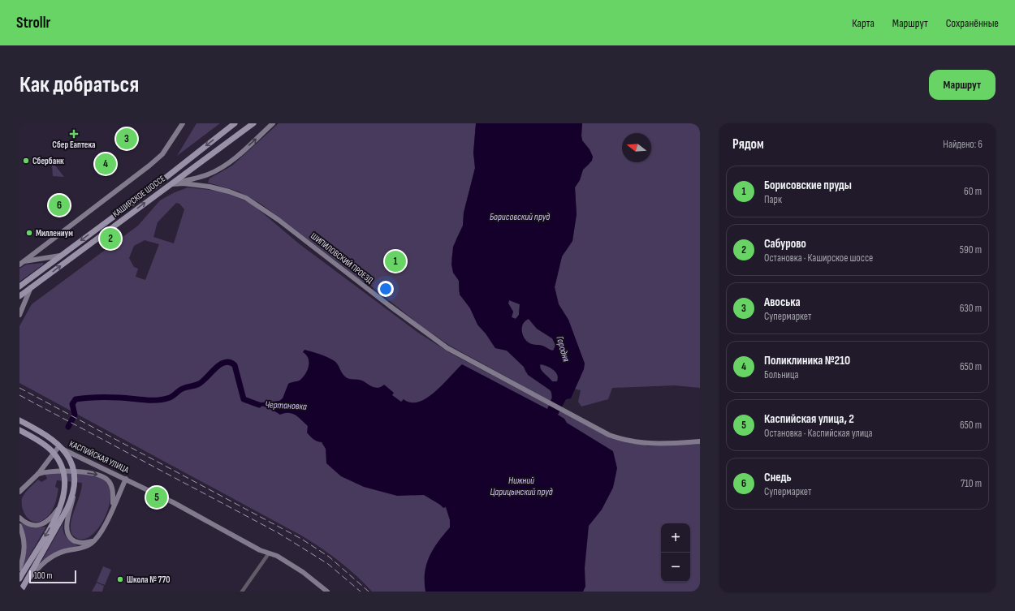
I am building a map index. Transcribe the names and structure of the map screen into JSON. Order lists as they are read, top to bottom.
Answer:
{
  "streets": {
    "main road": ["КАШИРСКОЕ ШОССЕ", "ШИПИЛОВСКИЙ ПРОЕЗД", "КАСПИЙСКАЯ УЛИЦА"]
  },
  "crossings": [
    ["КАШИРСКОЕ ШОССЕ", "ШИПИЛОВСКИЙ ПРОЕЗД"]
  ],
  "water": [
    "Борисовский пруд",
    "Городня",
    "Чертановка",
    "Нижний Царицынский пруд"
  ],
  "places": {
    "health": ["Сбер Еаптека"],
    "other": ["Сбербанк", "Миллениум", "Школа № 770"]
  },
  "scale_bar": "100 m",
  "north": "left",
  "page": {
    "header": "Strollr",
    "nav": ["Карта", "Маршрут", "Сохранённые"],
    "buttons": "Маршрут",
    "title": "Как добраться",
    "heading": ["Рядом", "Найдено: 6"],
    "pins": [
      "3",
      "4",
      "6",
      "2",
      "1",
      "5"
    ],
    "list": [
      {
        "mark": "1",
        "name": "Борисовские пруды",
        "note": "Парк",
        "value": "60 m"
      },
      {
        "mark": "2",
        "name": "Сабурово",
        "note": "Остановка · Каширское шоссе",
        "value": "590 m"
      },
      {
        "mark": "3",
        "name": "Авоська",
        "note": "Супермаркет",
        "value": "630 m"
      },
      {
        "mark": "4",
        "name": "Поликлиника №210",
        "note": "Больница",
        "value": "650 m"
      },
      {
        "mark": "5",
        "name": "Каспийская улица, 2",
        "note": "Остановка · Каспийская улица",
        "value": "650 m"
      },
      {
        "mark": "6",
        "name": "Снедь",
        "note": "Супермаркет",
        "value": "710 m"
      }
    ],
    "map_buttons": ["+", "−"],
    "scale": "100 m"
  }
}
